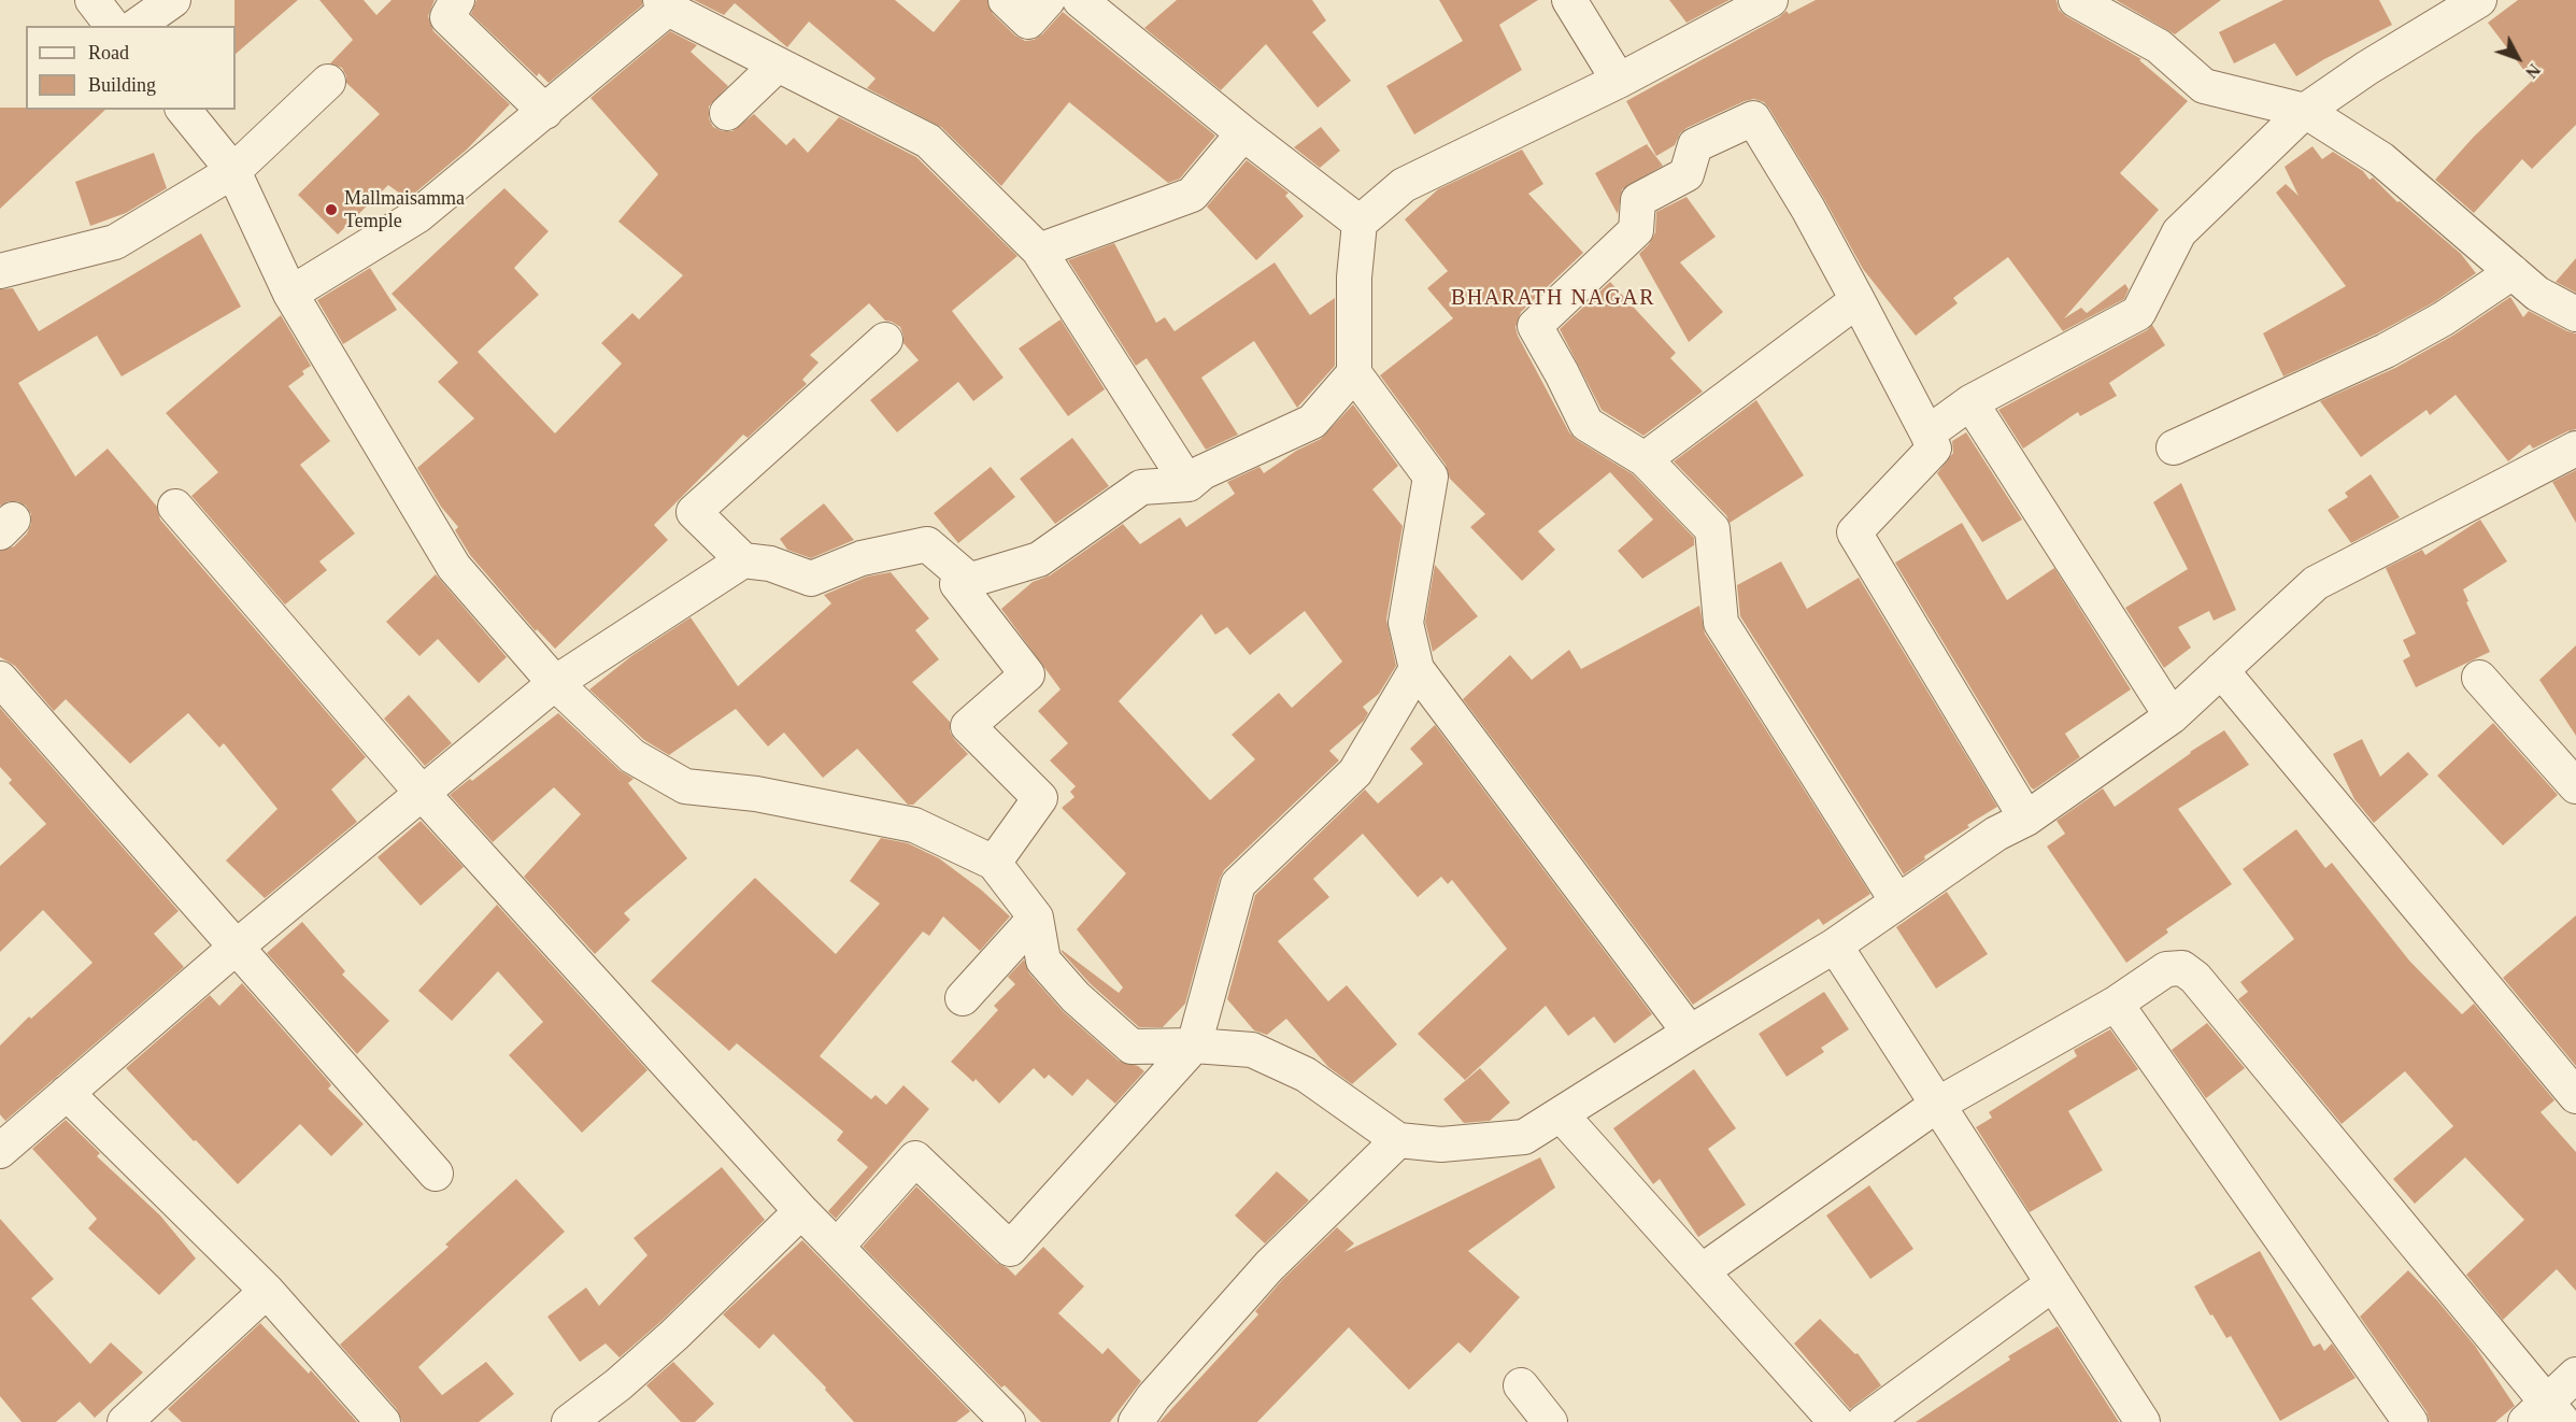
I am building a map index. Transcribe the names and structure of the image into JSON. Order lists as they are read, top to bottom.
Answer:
{
  "districts": ["BHARATH NAGAR"],
  "places": ["Mallmaisamma Temple"],
  "legend": ["Road", "Building"],
  "north": "bottom right"
}
